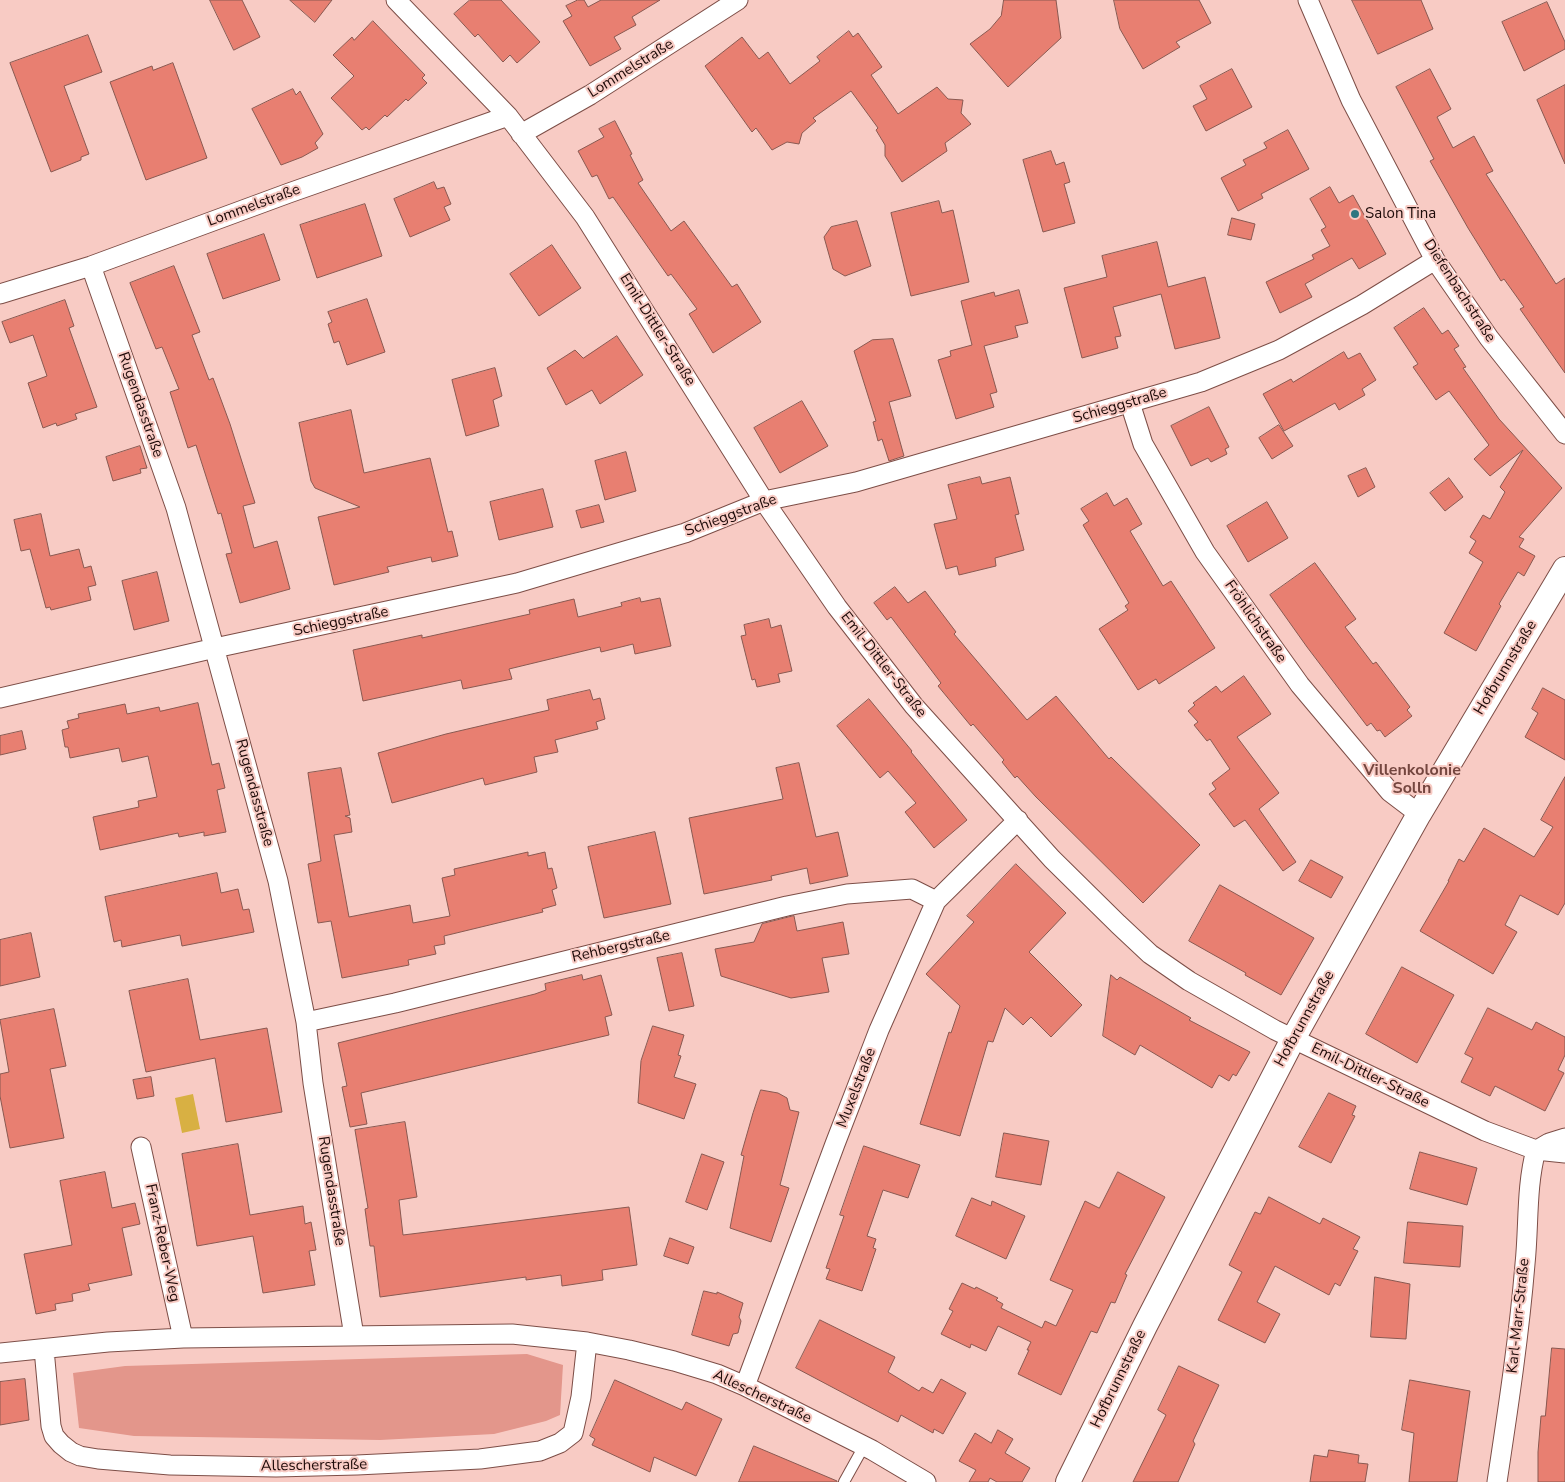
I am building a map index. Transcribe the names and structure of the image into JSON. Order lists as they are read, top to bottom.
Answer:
{
  "streets": {
    "street": [
      "Lommelstraße",
      "Diefenbachstraße",
      "Emil-Dittler-Straße",
      "Rugendasstraße",
      "Schieggstraße",
      "Fröhlichstraße",
      "Hofbrunnstraße",
      "Rehbergstraße",
      "Muxelstraße",
      "Franz-Reber-Weg",
      "Karl-Marr-Straße",
      "Allescherstraße"
    ]
  },
  "crossings": [
    ["Lommelstraße", "Emil-Dittler-Straße"],
    ["Lommelstraße", "Rugendasstraße"],
    ["Diefenbachstraße", "Schieggstraße"],
    ["Emil-Dittler-Straße", "Schieggstraße"],
    ["Emil-Dittler-Straße", "Hofbrunnstraße"],
    ["Emil-Dittler-Straße", "Muxelstraße"],
    ["Emil-Dittler-Straße", "Karl-Marr-Straße"],
    ["Rugendasstraße", "Schieggstraße"],
    ["Rugendasstraße", "Rehbergstraße"],
    ["Rugendasstraße", "Allescherstraße"],
    ["Schieggstraße", "Fröhlichstraße"],
    ["Fröhlichstraße", "Hofbrunnstraße"],
    ["Rehbergstraße", "Muxelstraße"],
    ["Muxelstraße", "Allescherstraße"],
    ["Franz-Reber-Weg", "Allescherstraße"]
  ],
  "districts": ["Villenkolonie Solln"],
  "places": ["Salon Tina"]
}
